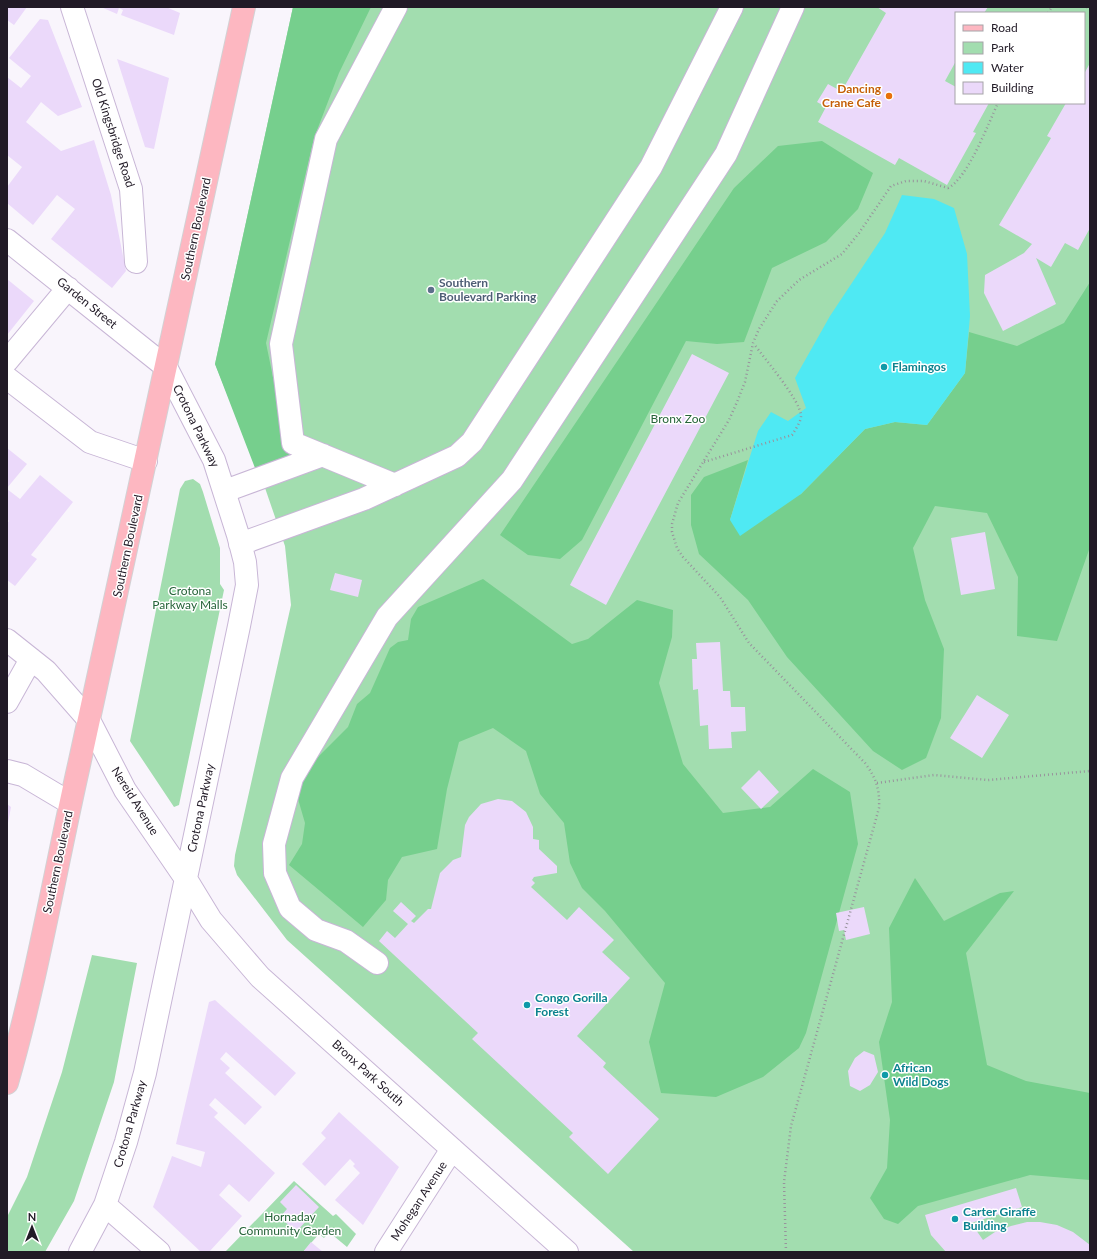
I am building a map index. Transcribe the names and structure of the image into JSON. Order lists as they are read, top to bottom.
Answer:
{
  "streets": {
    "main road": ["Southern Boulevard"],
    "street": [
      "Old Kingsbridge Road",
      "Garden Street",
      "Crotona Parkway",
      "Nereid Avenue",
      "Bronx Park South",
      "Mohegan Avenue"
    ]
  },
  "crossings": [
    ["Southern Boulevard", "Garden Street"],
    ["Southern Boulevard", "Crotona Parkway"],
    ["Southern Boulevard", "Nereid Avenue"],
    ["Garden Street", "Crotona Parkway"],
    ["Crotona Parkway", "Nereid Avenue"],
    ["Crotona Parkway", "Bronx Park South"],
    ["Nereid Avenue", "Bronx Park South"],
    ["Bronx Park South", "Mohegan Avenue"]
  ],
  "parks": ["Bronx Zoo", "Crotona Parkway Malls", "Hornaday Community Garden"],
  "places": [
    "Dancing Crane Cafe",
    "Southern Boulevard Parking",
    "Flamingos",
    "Congo Gorilla Forest",
    "African Wild Dogs",
    "Carter Giraffe Building"
  ],
  "legend": [
    "Road",
    "Park",
    "Water",
    "Building"
  ],
  "north": "top"
}
